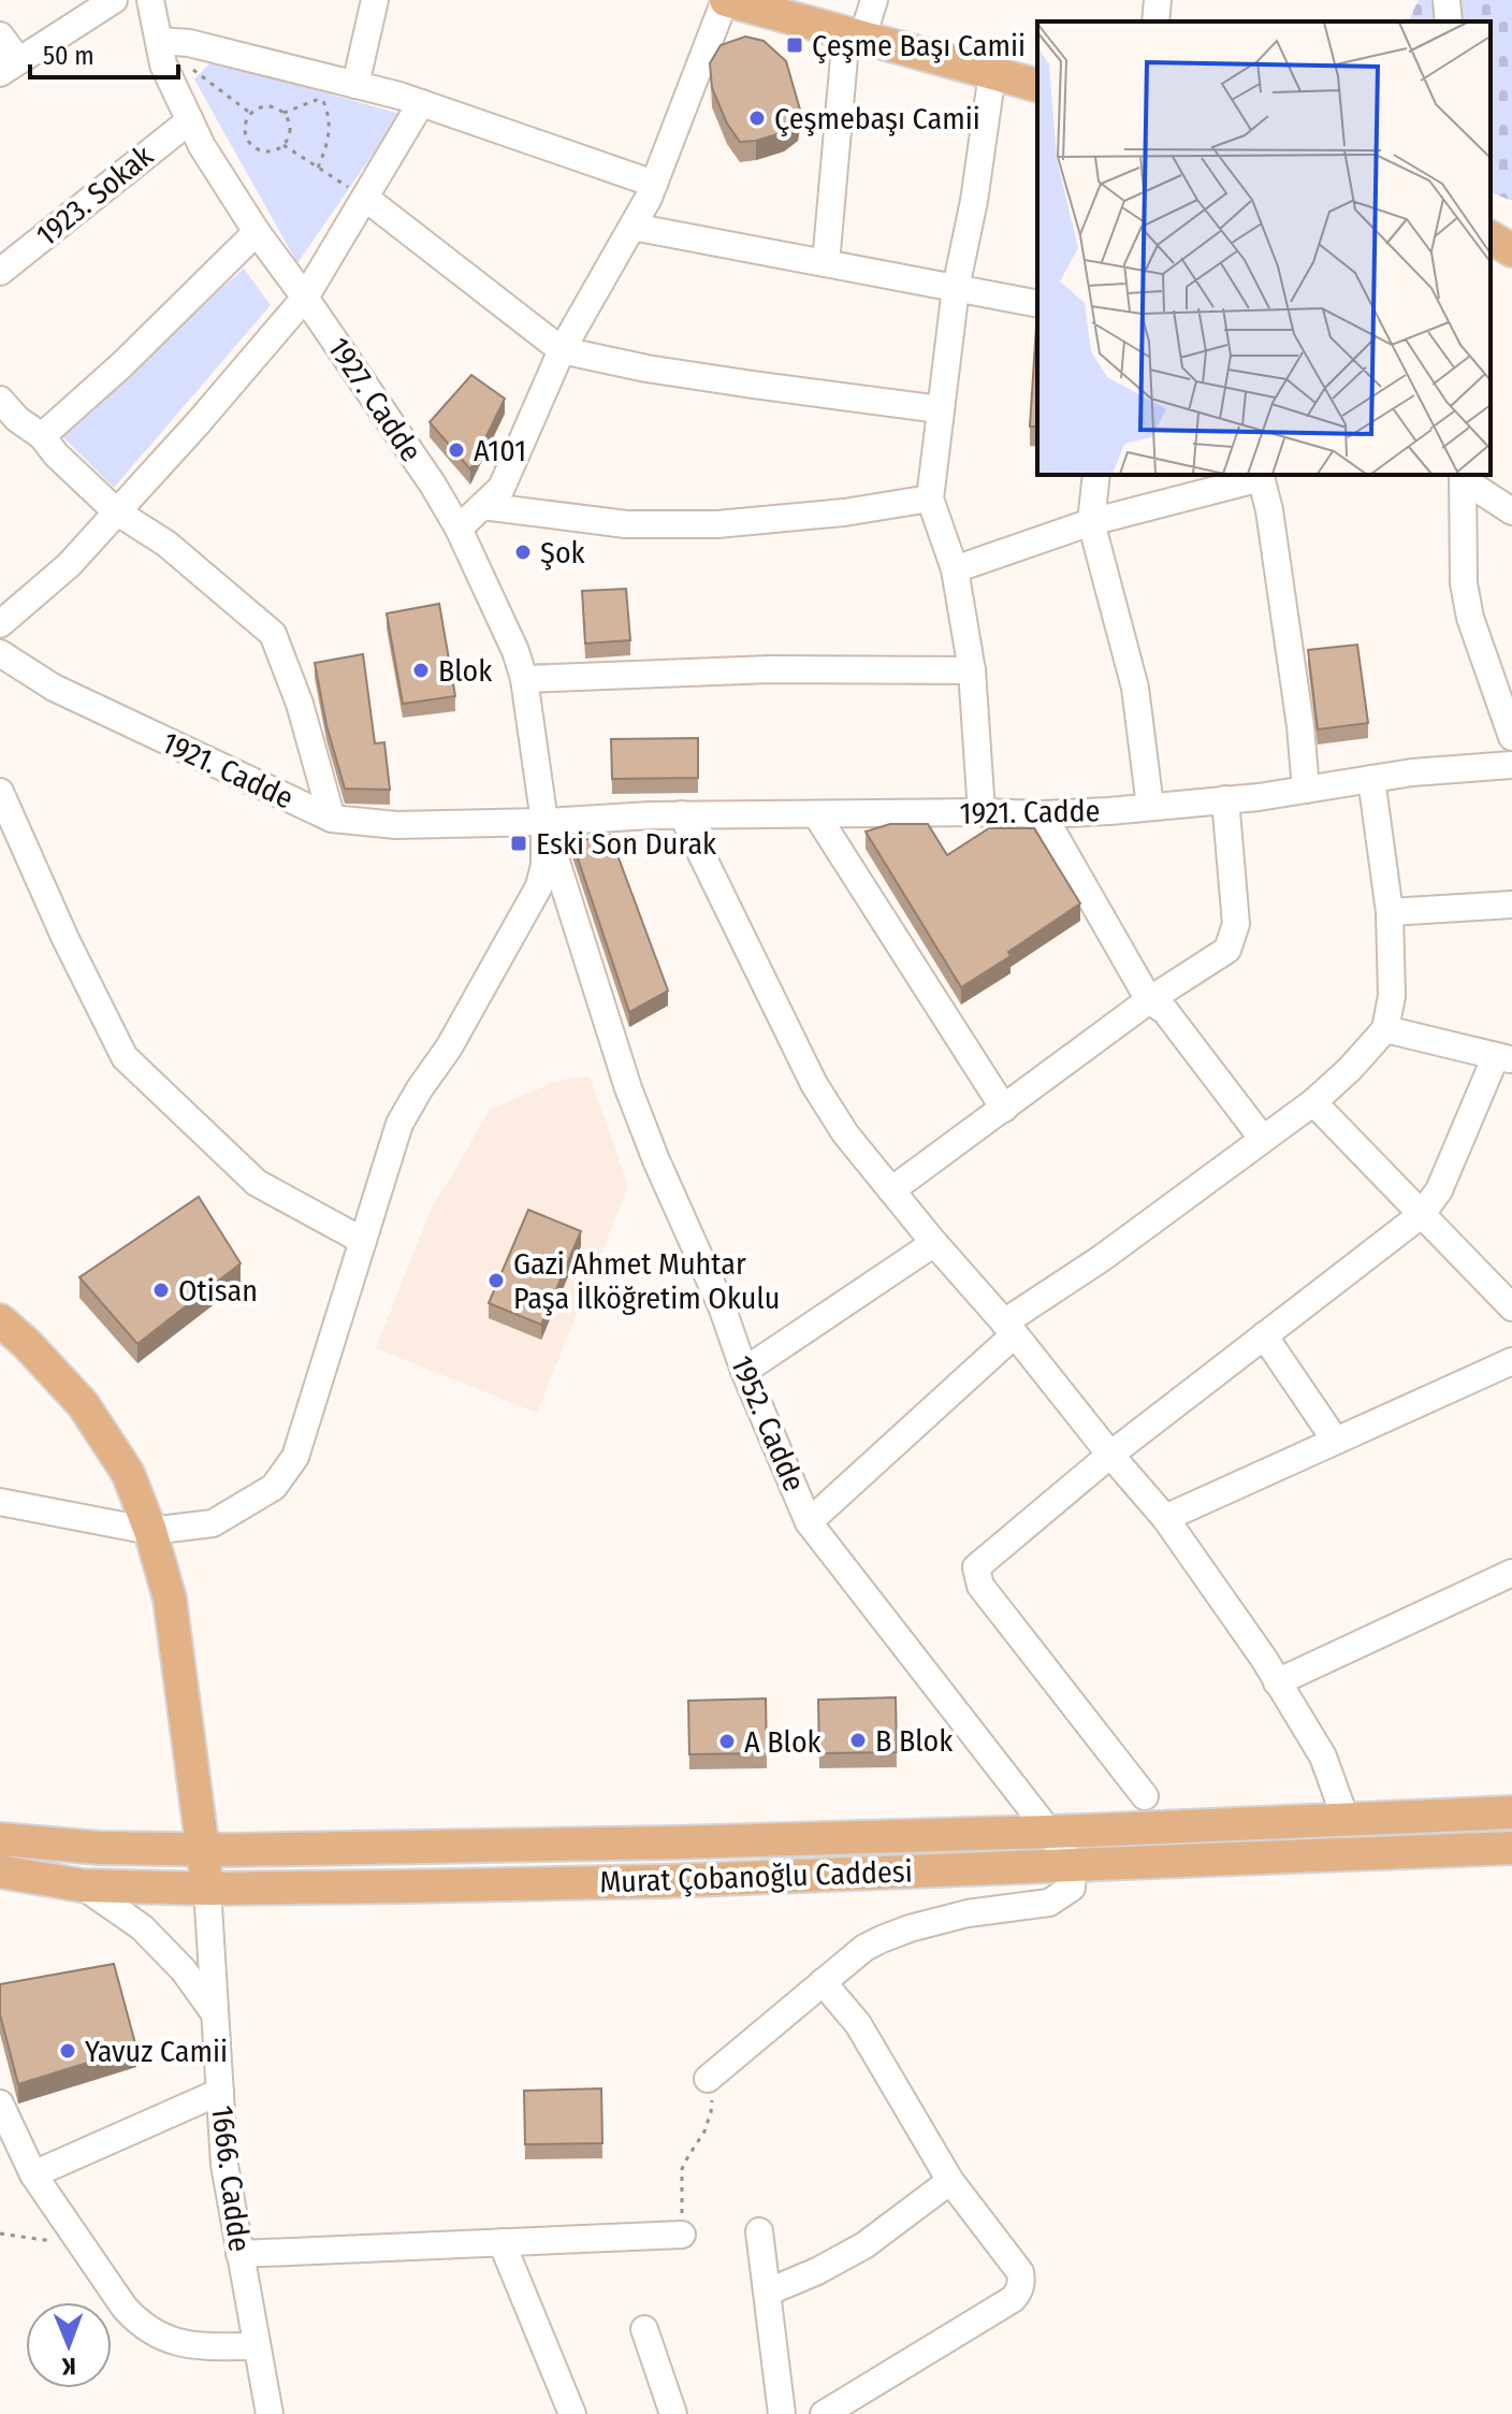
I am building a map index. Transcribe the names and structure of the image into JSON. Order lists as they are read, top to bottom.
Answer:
{
  "streets": {
    "main road": ["Murat Çobanoğlu Caddesi"],
    "street": [
      "1923. Sokak",
      "1927. Cadde",
      "1921. Cadde",
      "1952. Cadde",
      "1666. Cadde"
    ]
  },
  "crossings": [
    ["1923. Sokak", "1927. Cadde"],
    ["1927. Cadde", "1921. Cadde"],
    ["1927. Cadde", "1952. Cadde"],
    ["1921. Cadde", "1952. Cadde"],
    ["1952. Cadde", "Murat Çobanoğlu Caddesi"],
    ["Murat Çobanoğlu Caddesi", "1666. Cadde"]
  ],
  "places": {
    "transit": ["Çeşme Başı Camii", "Eski Son Durak"],
    "other": [
      "Çeşmebaşı Camii",
      "A101",
      "Şok",
      "Blok",
      "Gazi Ahmet Muhtar Paşa İlköğretim Okulu",
      "Otisan",
      "B Blok",
      "A Blok",
      "Yavuz Camii"
    ]
  },
  "scale_bar": "50 m",
  "north": "bottom"
}
